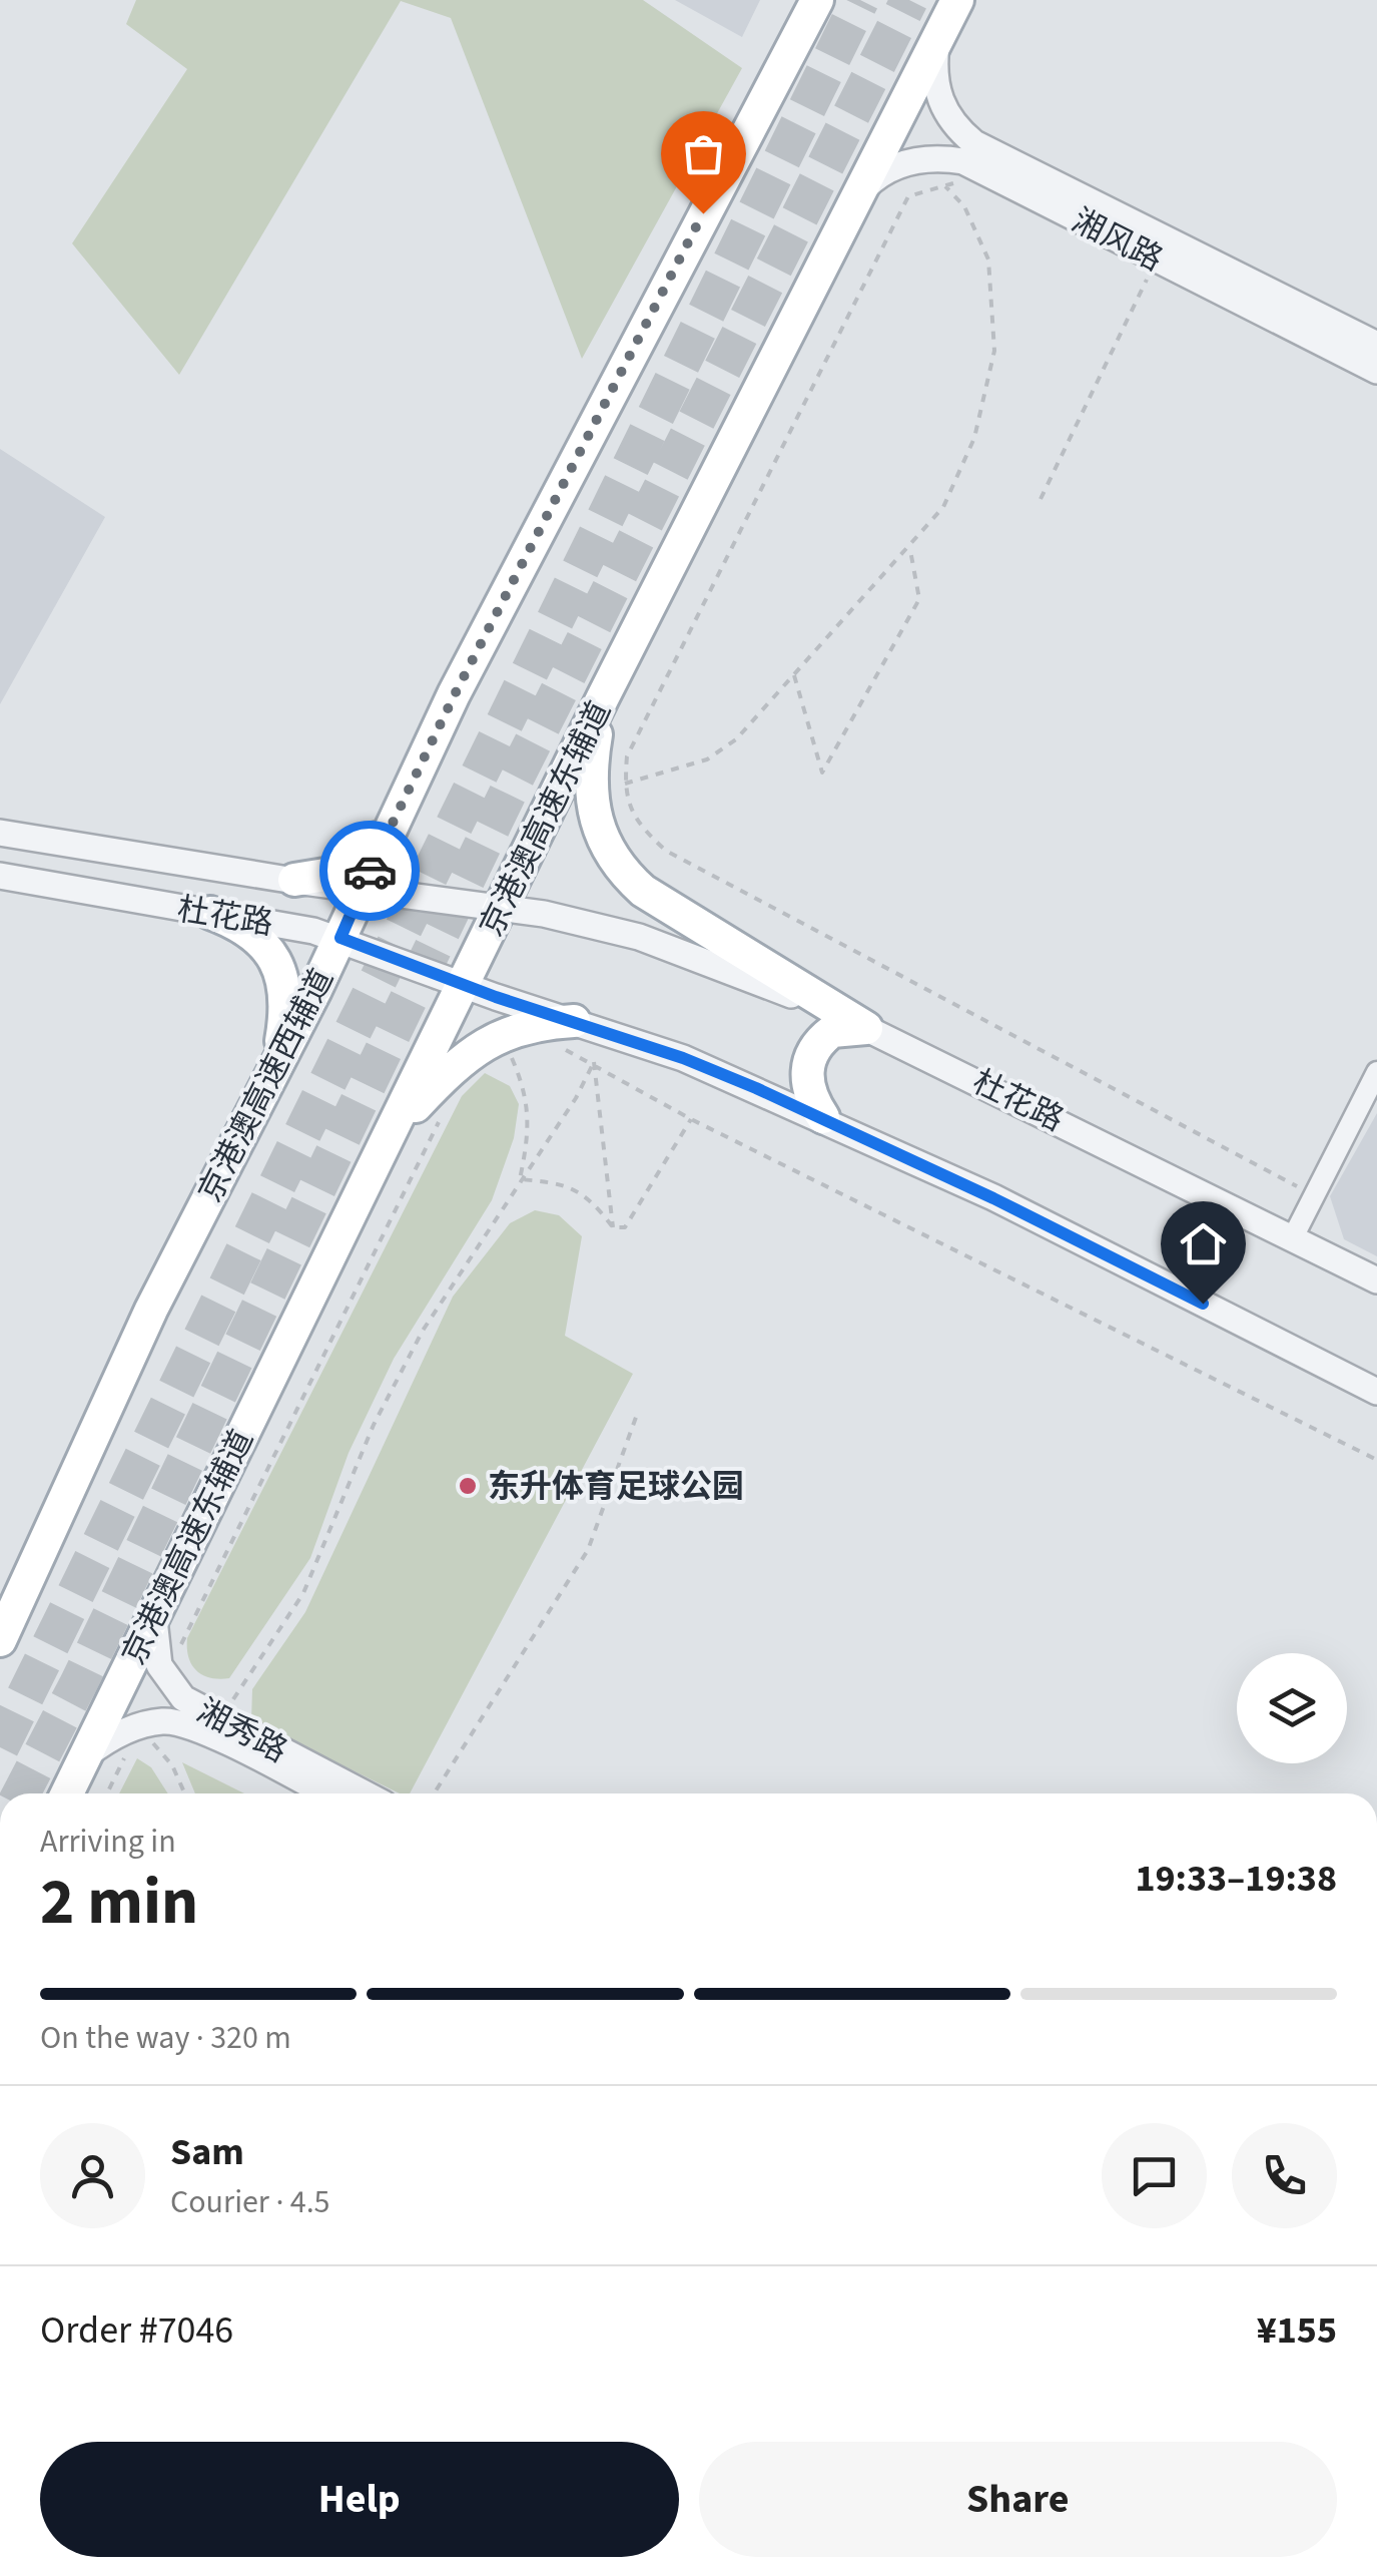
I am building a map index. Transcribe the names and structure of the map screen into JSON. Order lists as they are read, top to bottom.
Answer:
{
  "streets": {
    "main road": ["京港澳高速东辅道", "京港澳高速西辅道"],
    "street": ["湘风路", "杜花路", "湘秀路"]
  },
  "crossings": [
    ["湘风路", "京港澳高速东辅道"],
    ["京港澳高速东辅道", "杜花路"],
    ["京港澳高速东辅道", "湘秀路"],
    ["杜花路", "京港澳高速西辅道"]
  ],
  "places": ["东升体育足球公园"],
  "page": {
    "heading": ["2 min", "Arriving in", "19:33–19:38"],
    "panel": [
      "Sam",
      "Courier · 4.5",
      "Order #7046",
      "¥155"
    ],
    "bar": "On the way · 320 m",
    "buttons": ["Help", "Share"]
  }
}
